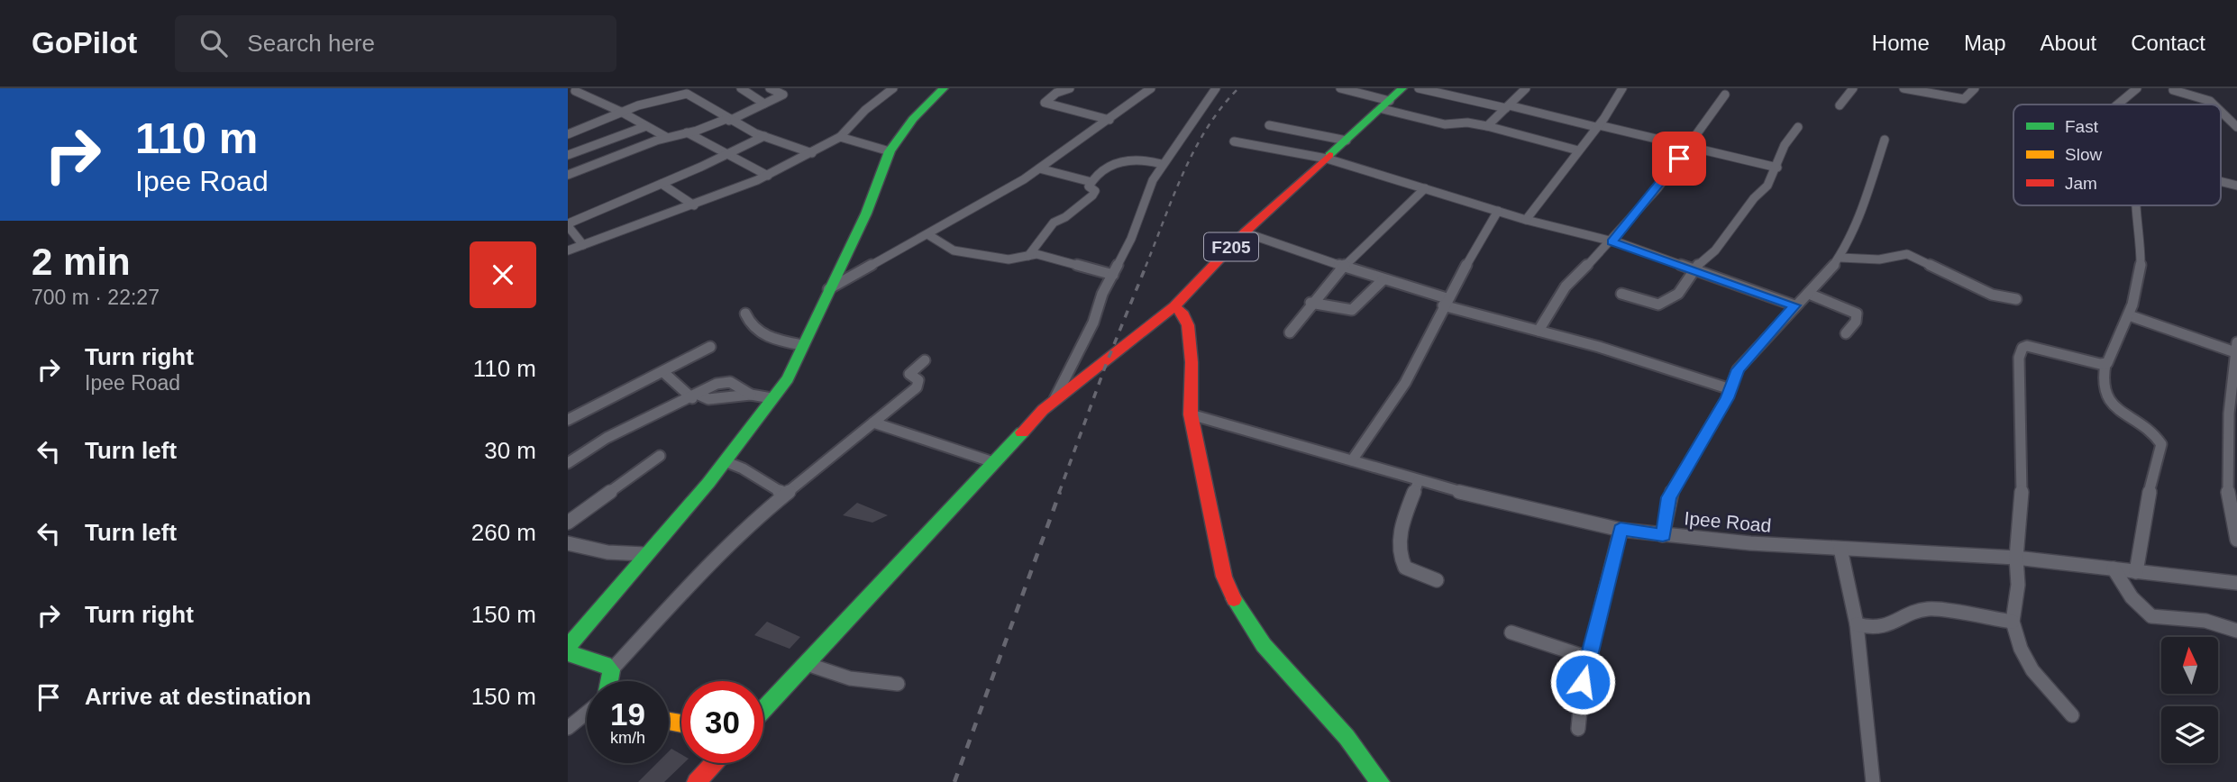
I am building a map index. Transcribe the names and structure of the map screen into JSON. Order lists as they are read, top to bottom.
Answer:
{
  "streets": {
    "street": ["F205", "Ipee Road"]
  },
  "legend": ["Fast", "Slow", "Jam"],
  "north": "top",
  "page": {
    "header": "GoPilot",
    "search": "Search here",
    "nav": [
      "Home",
      "Map",
      "About",
      "Contact"
    ],
    "turn": ["110 m", "Ipee Road"],
    "heading": ["2 min", "700 m · 22:27"],
    "list": [
      {
        "name": "Turn right",
        "note": "Ipee Road",
        "value": "110 m"
      },
      {
        "name": "Turn left",
        "value": "30 m"
      },
      {
        "name": "Turn left",
        "value": "260 m"
      },
      {
        "name": "Turn right",
        "value": "150 m"
      },
      {
        "name": "Arrive at destination",
        "value": "150 m"
      }
    ],
    "speed": "19 km/h",
    "limit": "30"
  }
}
